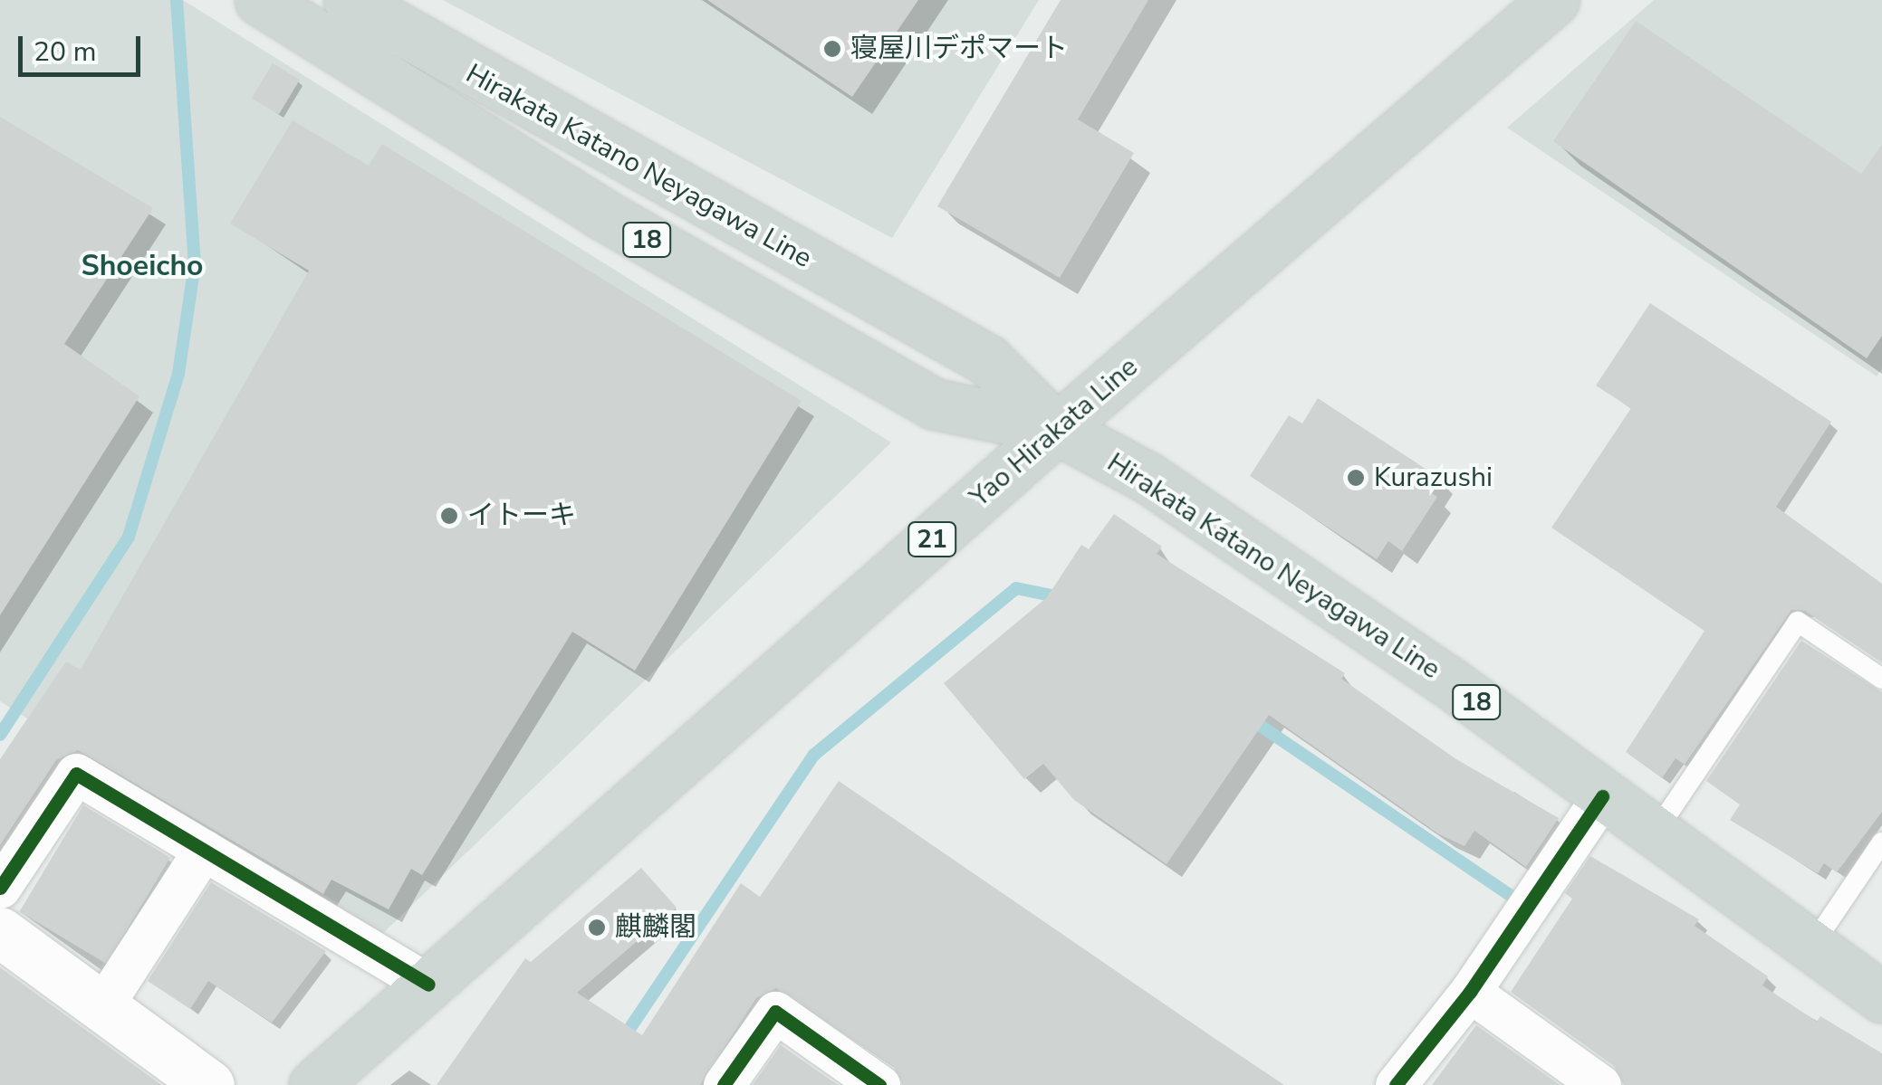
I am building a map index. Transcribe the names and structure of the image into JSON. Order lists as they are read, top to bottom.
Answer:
{
  "streets": {
    "main road": [
      "Hirakata Katano Neyagawa Line",
      "18",
      "Yao Hirakata Line",
      "21"
    ]
  },
  "crossings": [
    ["Hirakata Katano Neyagawa Line", "Yao Hirakata Line"]
  ],
  "districts": ["Shoeicho"],
  "places": [
    "寝屋川デポマート",
    "Kurazushi",
    "イトーキ",
    "麒麟閣"
  ],
  "scale_bar": "20 m"
}
